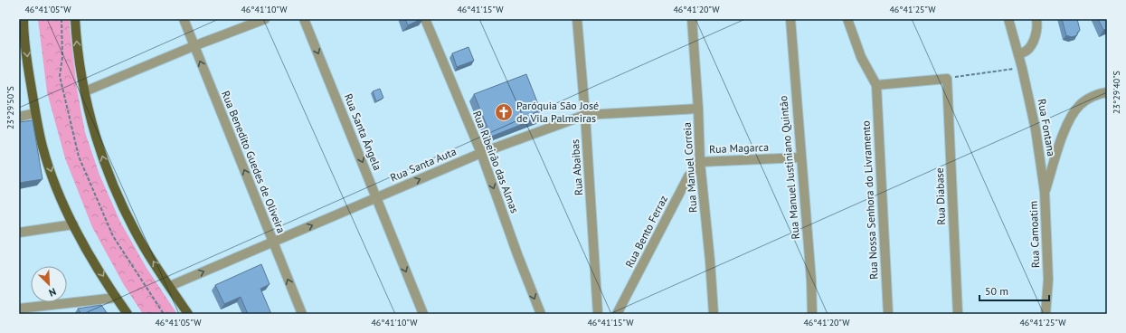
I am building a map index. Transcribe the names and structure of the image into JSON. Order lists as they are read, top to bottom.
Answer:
{
  "streets": {
    "street": [
      "Rua Fontana",
      "Rua Santa Ângela",
      "Rua Magarca",
      "Rua Benedito Guedes de Oliveira",
      "Rua Ribeirão das Almas",
      "Rua Santa Auta",
      "Rua Abaibas",
      "Rua Manuel Correia",
      "Rua Manuel Justiniano Quintão",
      "Rua Diabase",
      "Rua Nossa Senhora do Livramento",
      "Rua Bento Ferraz",
      "Rua Camoatim"
    ]
  },
  "crossings": [
    ["Rua Fontana", "Rua Camoatim"],
    ["Rua Santa Ângela", "Rua Santa Auta"],
    ["Rua Magarca", "Rua Manuel Correia"],
    ["Rua Magarca", "Rua Manuel Justiniano Quintão"],
    ["Rua Magarca", "Rua Bento Ferraz"],
    ["Rua Benedito Guedes de Oliveira", "Rua Santa Auta"],
    ["Rua Ribeirão das Almas", "Rua Santa Auta"],
    ["Rua Santa Auta", "Rua Abaibas"],
    ["Rua Santa Auta", "Rua Manuel Correia"],
    ["Rua Manuel Correia", "Rua Bento Ferraz"]
  ],
  "one_way": [
    "Rua Santa Ângela",
    "Rua Benedito Guedes de Oliveira",
    "Rua Ribeirão das Almas",
    "Rua Santa Auta"
  ],
  "places": {
    "church": ["Paróquia São José de Vila Palmeiras"]
  },
  "scale_bar": "50 m",
  "north": "bottom right",
  "coordinates": [
    "46°41'05\"W",
    "46°41'10\"W",
    "46°41'15\"W",
    "46°41'20\"W",
    "46°41'25\"W",
    "23°29'40\"S",
    "23°29'50\"S"
  ]
}
